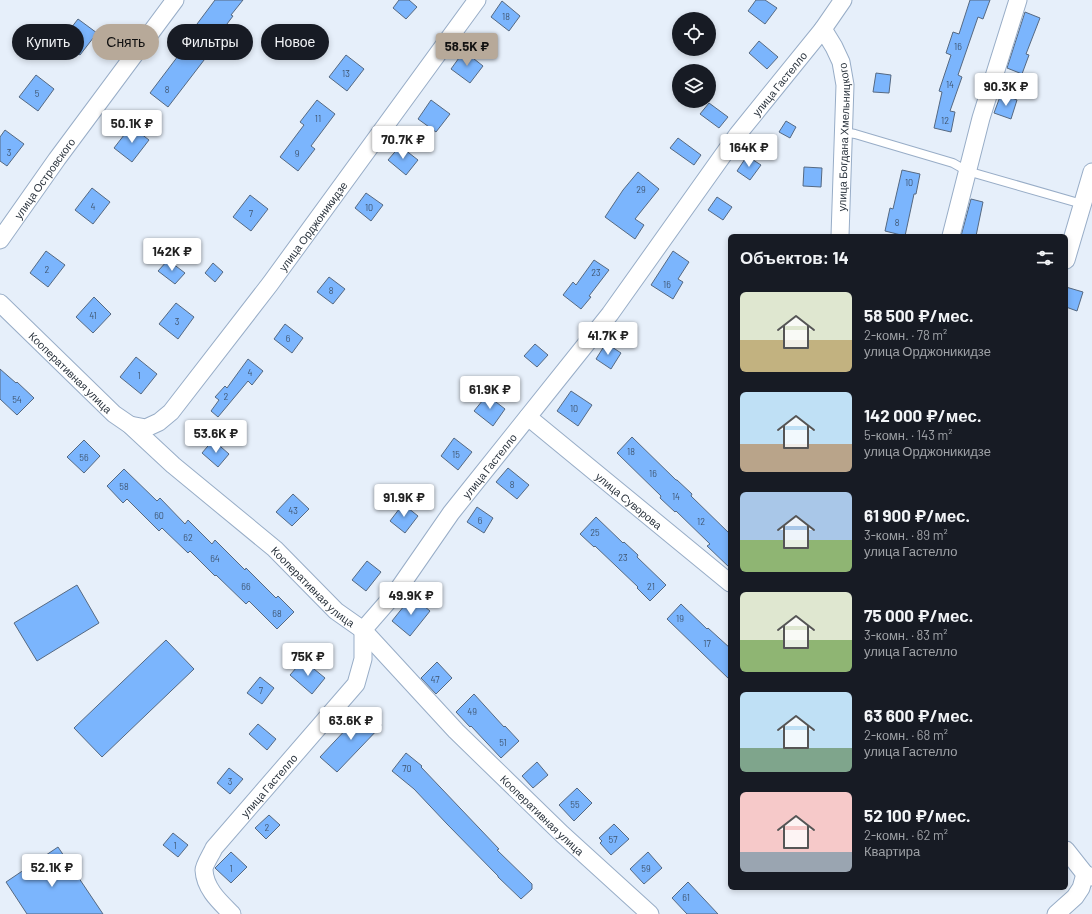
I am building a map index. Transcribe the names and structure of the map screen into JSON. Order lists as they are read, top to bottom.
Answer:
{
  "streets": {
    "street": [
      "улица Гастелло",
      "улица Богдана Хмельницкого",
      "улица Островского",
      "улица Орджоникидзе",
      "Кооперативная улица",
      "улица Суворова"
    ]
  },
  "crossings": [
    ["улица Гастелло", "улица Богдана Хмельницкого"],
    ["улица Гастелло", "Кооперативная улица"],
    ["улица Гастелло", "улица Суворова"],
    ["улица Орджоникидзе", "Кооперативная улица"]
  ],
  "house_numbers": [
    "18",
    "16",
    "13",
    "14",
    "8",
    "5",
    "11",
    "12",
    "3",
    "9",
    "10",
    "29",
    "4",
    "10",
    "7",
    "8",
    "2",
    "23",
    "16",
    "8",
    "41",
    "3",
    "6",
    "4",
    "1",
    "2",
    "54",
    "10",
    "18",
    "15",
    "56",
    "16",
    "8",
    "58",
    "14",
    "43",
    "60",
    "6",
    "12",
    "25",
    "62",
    "23",
    "64",
    "66",
    "21",
    "68",
    "19",
    "17",
    "47",
    "7",
    "49",
    "51",
    "70",
    "3",
    "55",
    "2",
    "57",
    "1",
    "1",
    "59",
    "61"
  ],
  "page": {
    "chip": [
      "Купить",
      "Снять",
      "Фильтры",
      "Новое"
    ],
    "price": [
      "58.5K ₽",
      "90.3K ₽",
      "50.1K ₽",
      "70.7K ₽",
      "164K ₽",
      "142K ₽",
      "41.7K ₽",
      "61.9K ₽",
      "53.6K ₽",
      "91.9K ₽",
      "49.9K ₽",
      "75K ₽",
      "63.6K ₽",
      "52.1K ₽"
    ],
    "heading": "Объектов: 14",
    "list": [
      {
        "name": "58 500 ₽/мес.",
        "note": "2-комн. · 78 m² · улица Орджоникидзе"
      },
      {
        "name": "142 000 ₽/мес.",
        "note": "5-комн. · 143 m² · улица Орджоникидзе"
      },
      {
        "name": "61 900 ₽/мес.",
        "note": "3-комн. · 89 m² · улица Гастелло"
      },
      {
        "name": "75 000 ₽/мес.",
        "note": "3-комн. · 83 m² · улица Гастелло"
      },
      {
        "name": "63 600 ₽/мес.",
        "note": "2-комн. · 68 m² · улица Гастелло"
      },
      {
        "name": "52 100 ₽/мес.",
        "note": "2-комн. · 62 m² · Квартира"
      }
    ]
  }
}
